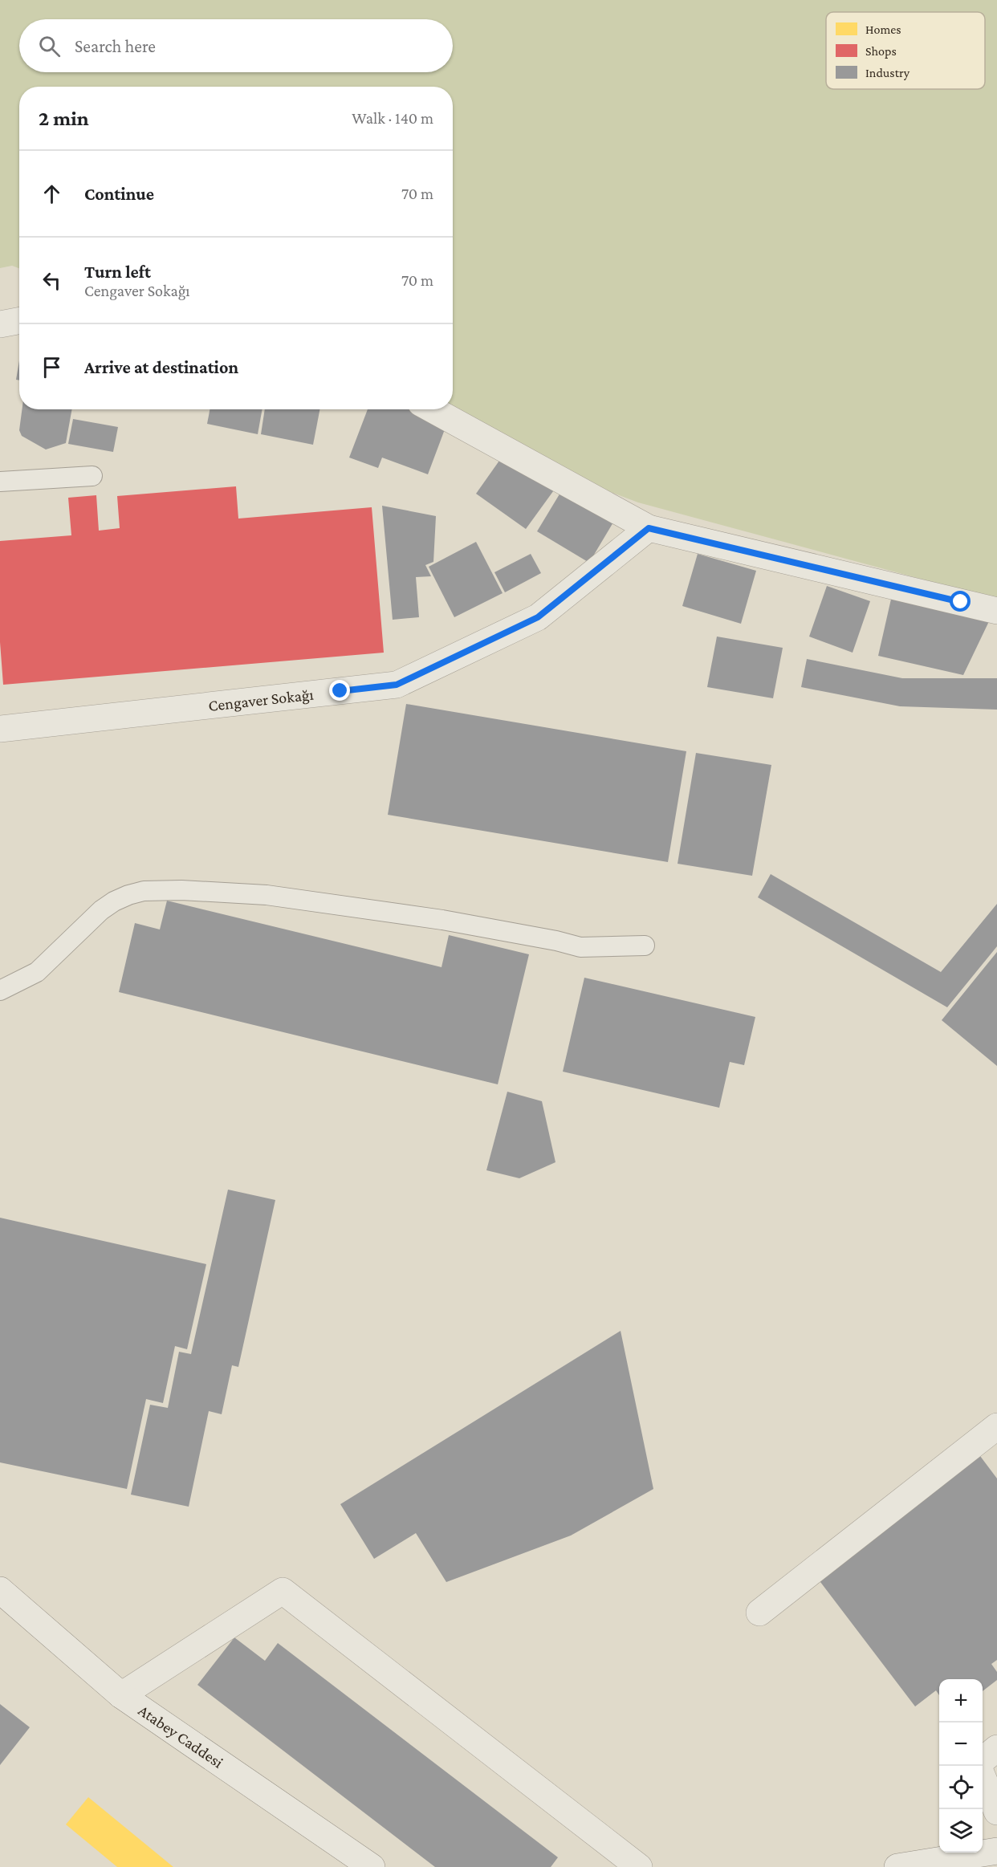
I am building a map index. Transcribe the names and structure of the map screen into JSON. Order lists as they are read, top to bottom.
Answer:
{
  "streets": {
    "street": ["Cengaver Sokağı", "Atabey Caddesi"]
  },
  "legend": ["Homes", "Shops", "Industry"],
  "page": {
    "search": "Search here",
    "heading": ["2 min", "Walk · 140 m"],
    "list": [
      ["Continue", "70 m"],
      ["Turn left", "Cengaver Sokağı", "70 m"],
      "Arrive at destination"
    ],
    "map_buttons": ["+", "−"]
  }
}
